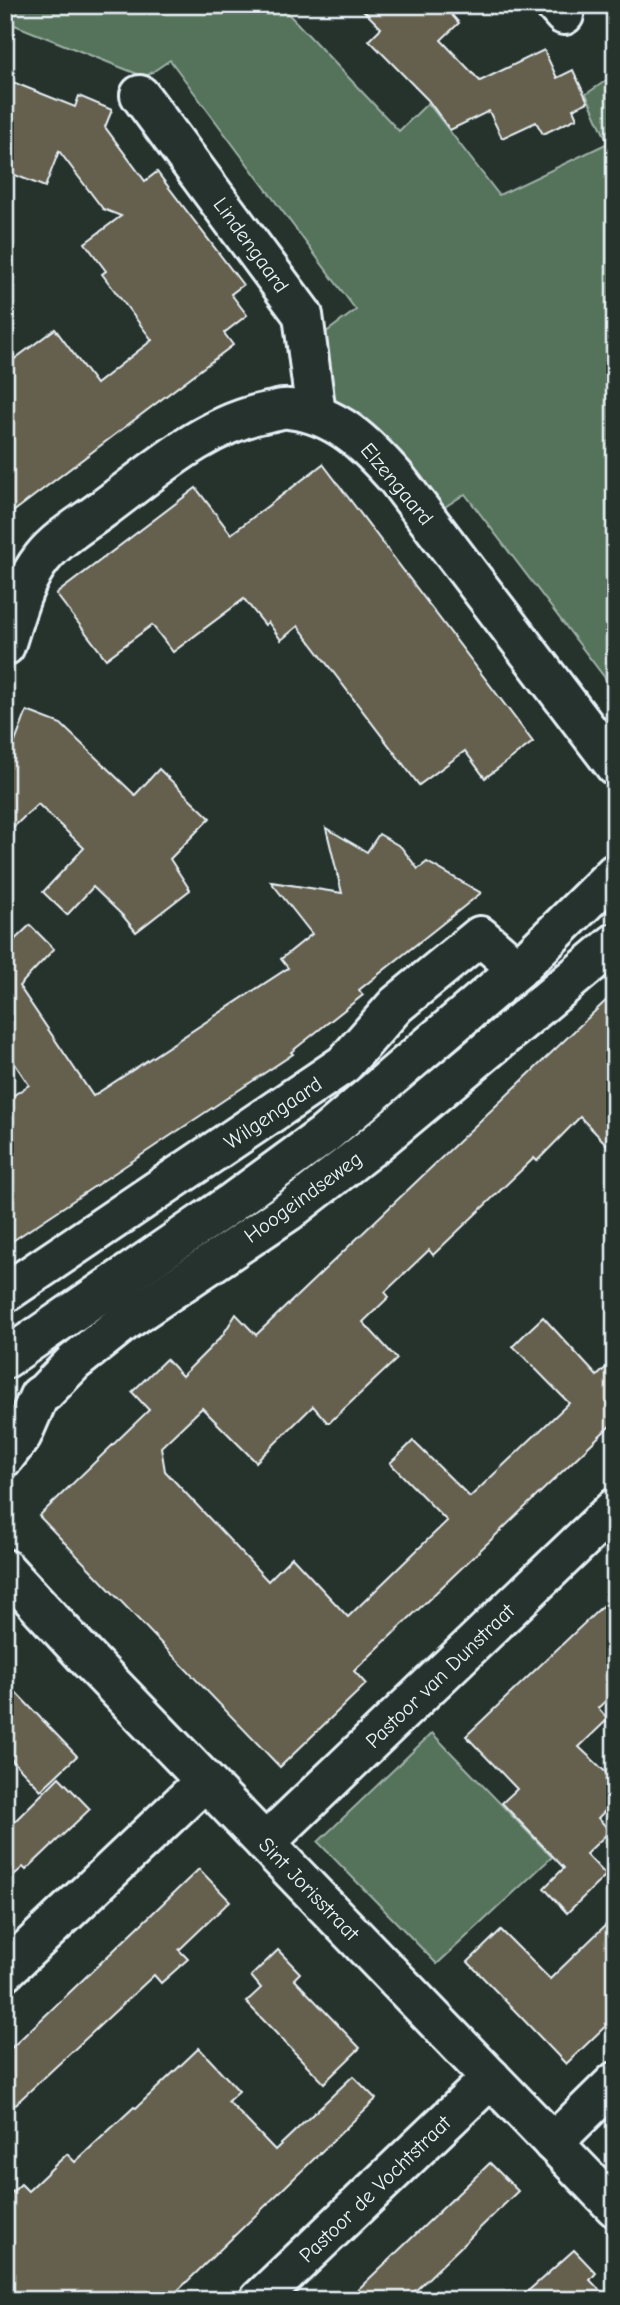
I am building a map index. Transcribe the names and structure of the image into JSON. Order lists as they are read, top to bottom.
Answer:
{
  "streets": {
    "street": [
      "Lindengaard",
      "Elzengaard",
      "Wilgengaard",
      "Hoogeindseweg",
      "Pastoor van Dunstraat",
      "Sint Jorisstraat",
      "Pastoor de Vochtstraat"
    ]
  },
  "crossings": [
    ["Lindengaard", "Elzengaard"],
    ["Wilgengaard", "Hoogeindseweg"],
    ["Pastoor van Dunstraat", "Sint Jorisstraat"],
    ["Sint Jorisstraat", "Pastoor de Vochtstraat"]
  ]
}
